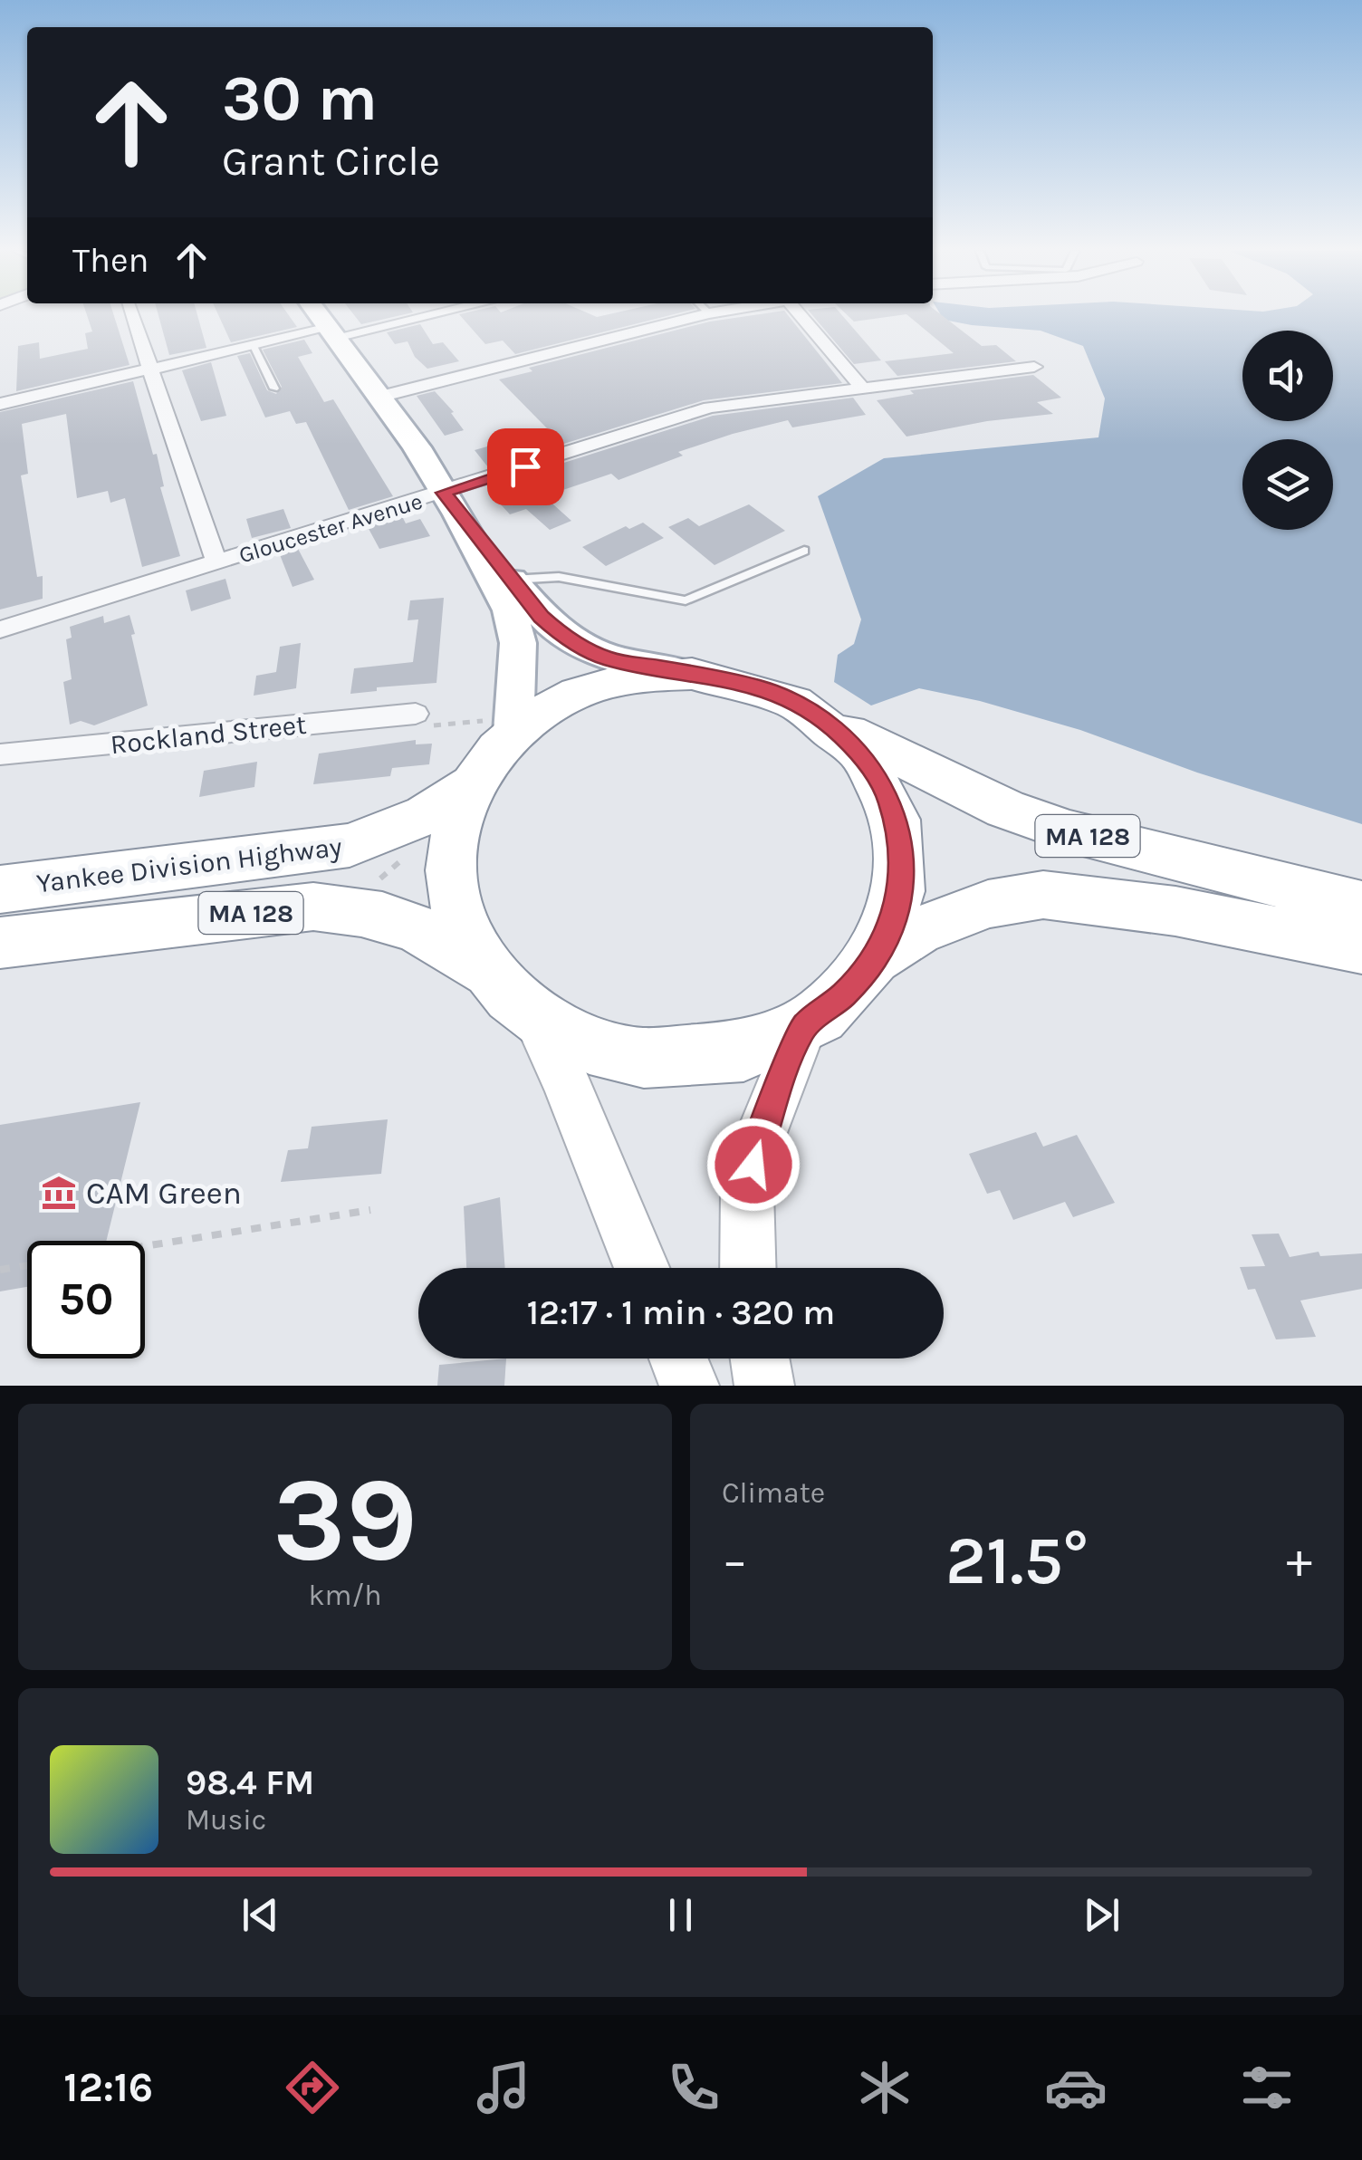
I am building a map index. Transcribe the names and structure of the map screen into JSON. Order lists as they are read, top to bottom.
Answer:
{
  "streets": {
    "highway": ["MA 128", "Yankee Division Highway"],
    "street": ["Gloucester Avenue", "Rockland Street"]
  },
  "crossings": [
    ["MA 128", "Yankee Division Highway"]
  ],
  "places": {
    "museum": ["CAM Green"]
  },
  "page": {
    "turn": ["30 m", "Grant Circle"],
    "then": "Then",
    "limit": "50",
    "trip": "12:17 · 1 min · 320 m",
    "tile": [
      ["39", "km/h"],
      "Climate"
    ],
    "heat": ["−", "21.5°", "+"],
    "song": ["98.4 FM", "Music"],
    "tabs": "12:16"
  }
}
